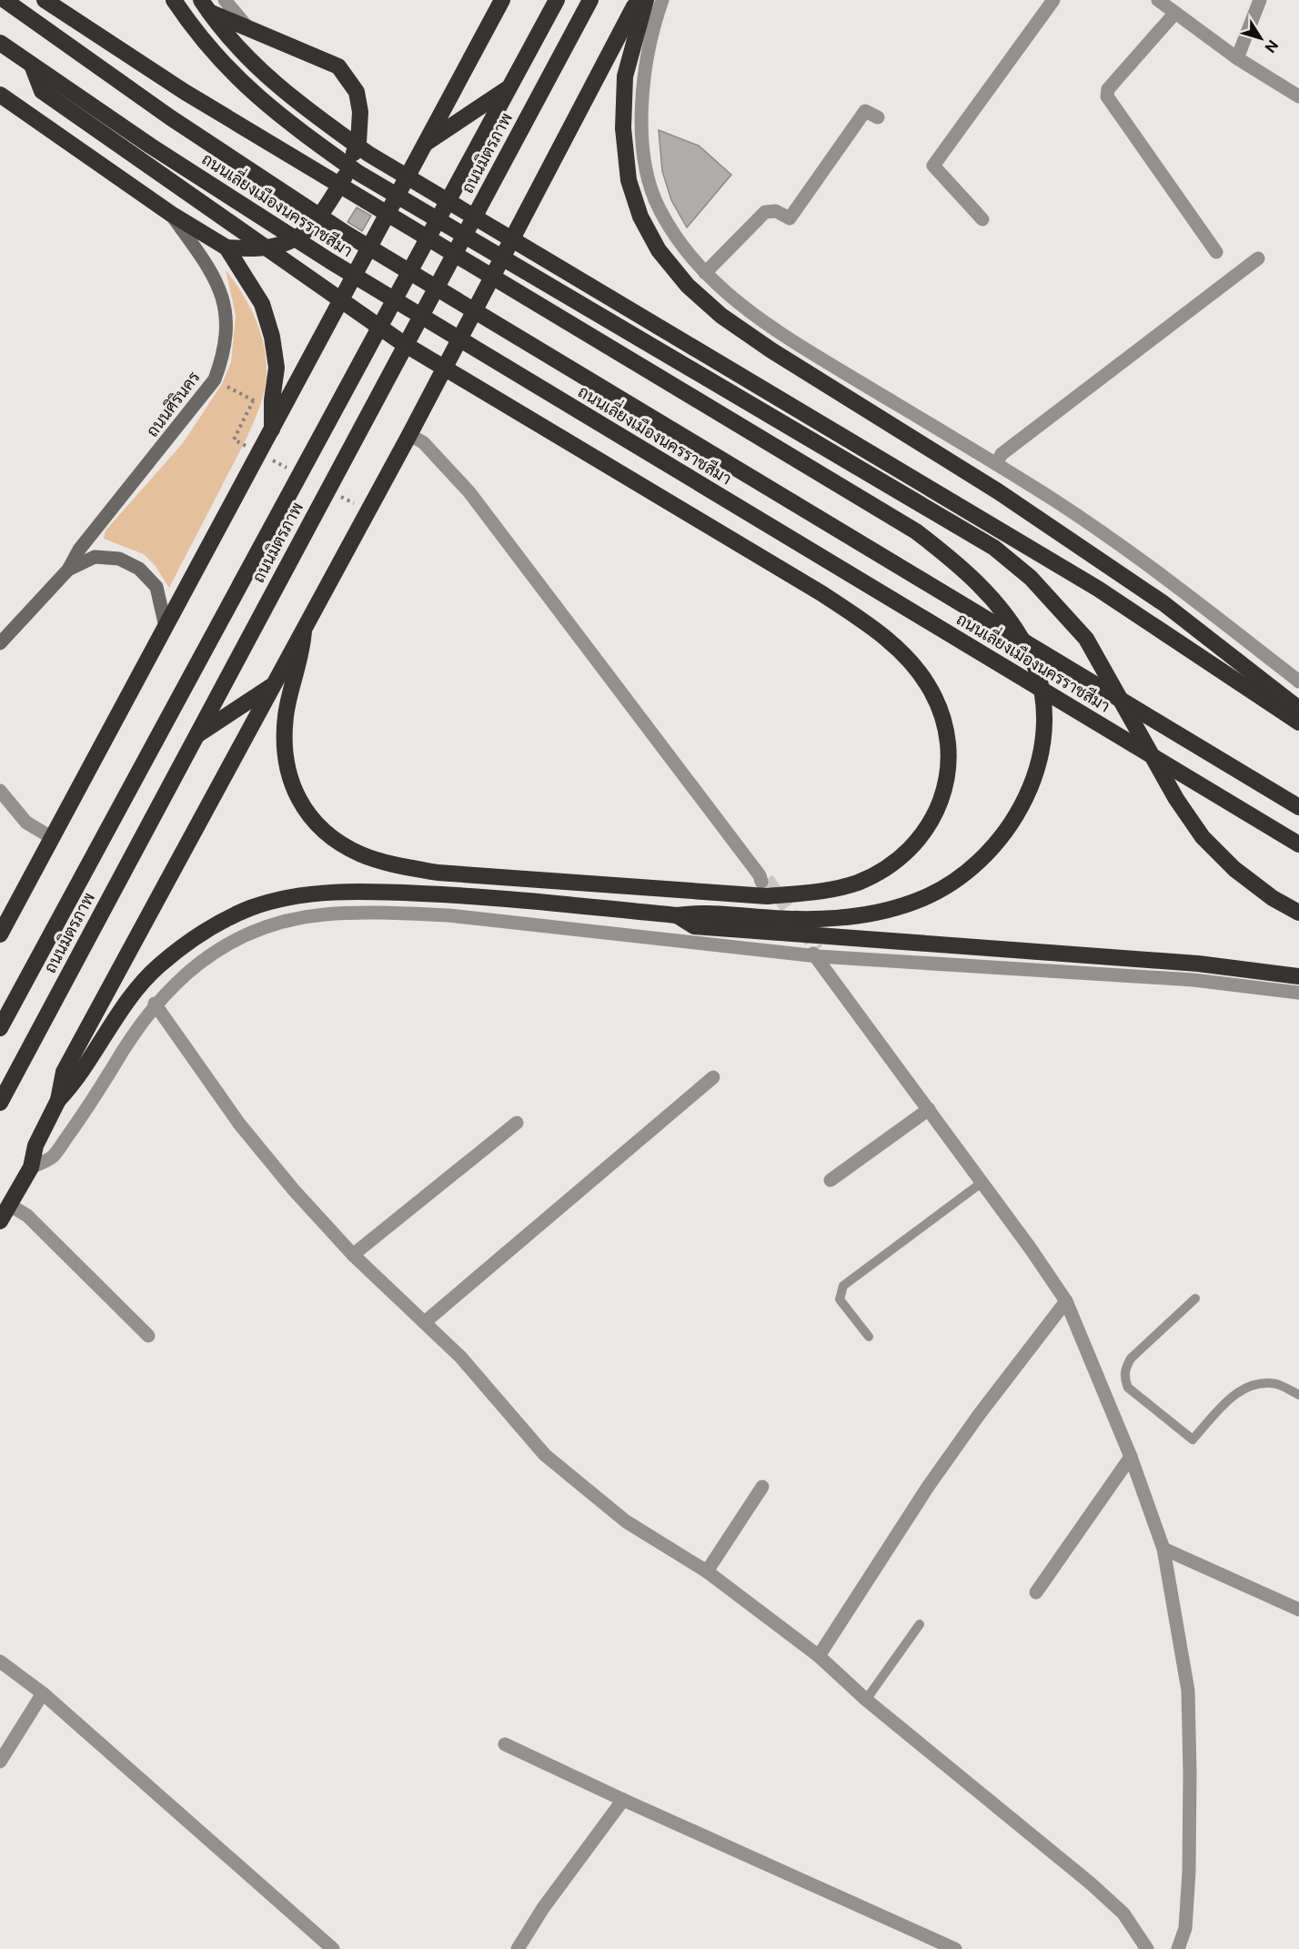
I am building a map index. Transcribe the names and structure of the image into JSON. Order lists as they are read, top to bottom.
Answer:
{
  "streets": {
    "highway": ["ถนนมิตรภาพ", "ถนนเลี่ยงเมืองนครราชสีมา"],
    "street": ["ถนนศิรินคร"]
  },
  "north": "bottom right"
}
